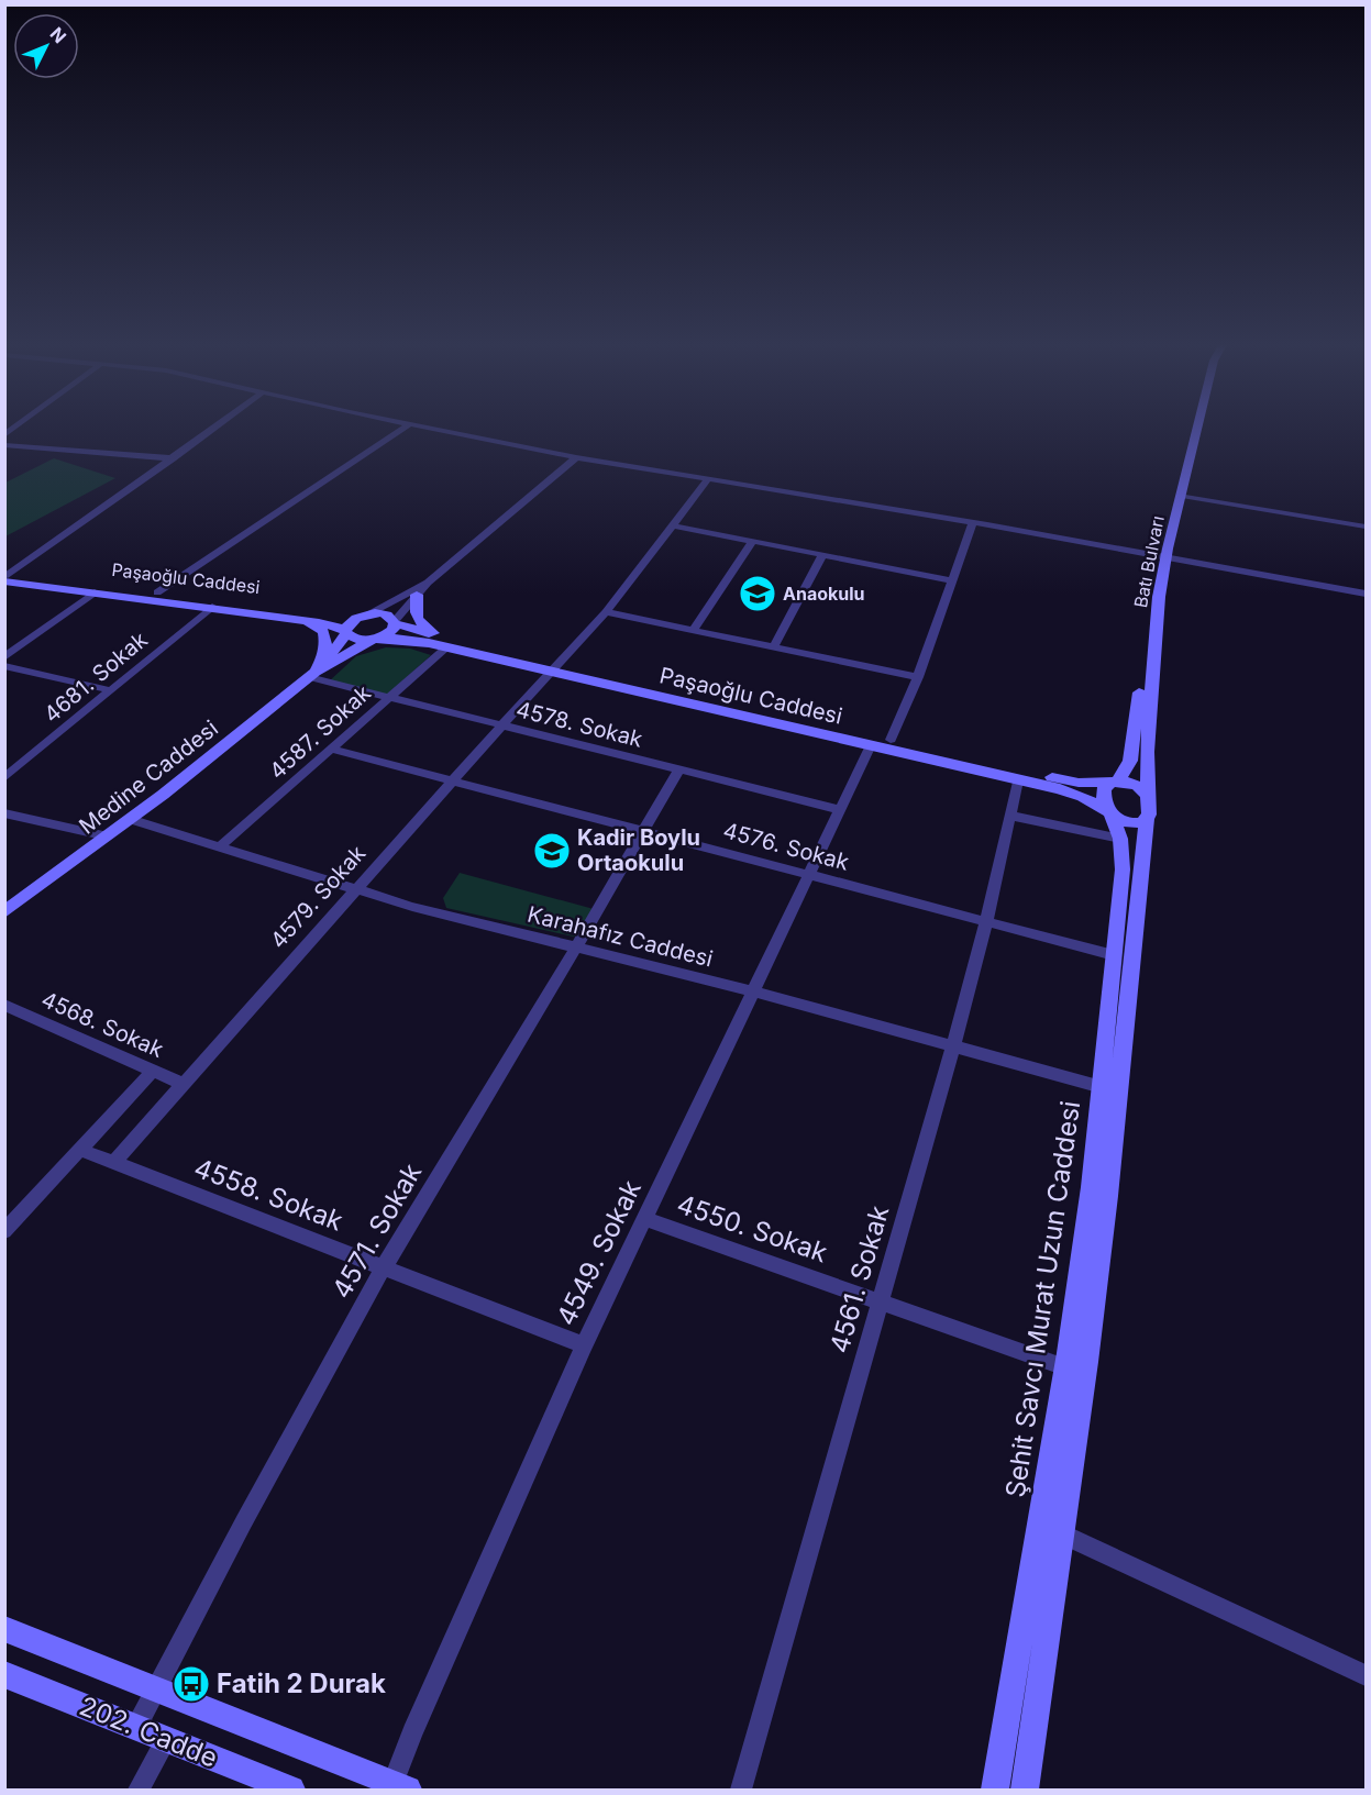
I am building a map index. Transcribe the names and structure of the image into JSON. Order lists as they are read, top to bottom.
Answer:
{
  "streets": {
    "street": [
      "Batı Bulvarı",
      "Paşaoğlu Caddesi",
      "4681. Sokak",
      "4578. Sokak",
      "4587. Sokak",
      "Medine Caddesi",
      "4576. Sokak",
      "4579. Sokak",
      "Karahafız Caddesi",
      "4568. Sokak",
      "4558. Sokak",
      "4550. Sokak",
      "4571. Sokak",
      "4549. Sokak",
      "4561. Sokak",
      "Şehit Savcı Murat Uzun Caddesi",
      "202. Cadde"
    ]
  },
  "crossings": [
    ["Batı Bulvarı", "Paşaoğlu Caddesi"],
    ["Batı Bulvarı", "Şehit Savcı Murat Uzun Caddesi"],
    ["Paşaoğlu Caddesi", "4681. Sokak"],
    ["Paşaoğlu Caddesi", "4587. Sokak"],
    ["Paşaoğlu Caddesi", "Medine Caddesi"],
    ["Paşaoğlu Caddesi", "4579. Sokak"],
    ["Paşaoğlu Caddesi", "4549. Sokak"],
    ["Paşaoğlu Caddesi", "4561. Sokak"],
    ["Paşaoğlu Caddesi", "Şehit Savcı Murat Uzun Caddesi"],
    ["4578. Sokak", "4587. Sokak"],
    ["4578. Sokak", "Medine Caddesi"],
    ["4578. Sokak", "4579. Sokak"],
    ["4578. Sokak", "4571. Sokak"],
    ["4578. Sokak", "4549. Sokak"],
    ["4587. Sokak", "4576. Sokak"],
    ["4587. Sokak", "Karahafız Caddesi"],
    ["Medine Caddesi", "Karahafız Caddesi"],
    ["4576. Sokak", "4579. Sokak"],
    ["4576. Sokak", "4571. Sokak"],
    ["4576. Sokak", "4549. Sokak"],
    ["4576. Sokak", "4561. Sokak"],
    ["4576. Sokak", "Şehit Savcı Murat Uzun Caddesi"],
    ["4579. Sokak", "Karahafız Caddesi"],
    ["4579. Sokak", "4568. Sokak"],
    ["4579. Sokak", "4558. Sokak"],
    ["Karahafız Caddesi", "4571. Sokak"],
    ["Karahafız Caddesi", "4549. Sokak"],
    ["Karahafız Caddesi", "4561. Sokak"],
    ["Karahafız Caddesi", "Şehit Savcı Murat Uzun Caddesi"],
    ["4558. Sokak", "4571. Sokak"],
    ["4558. Sokak", "4549. Sokak"],
    ["4550. Sokak", "4549. Sokak"],
    ["4550. Sokak", "4561. Sokak"],
    ["4550. Sokak", "Şehit Savcı Murat Uzun Caddesi"],
    ["4571. Sokak", "202. Cadde"],
    ["4549. Sokak", "202. Cadde"]
  ],
  "places": {
    "school or university": ["Anaokulu", "Kadir Boylu Ortaokulu"],
    "bus stop": ["Fatih 2 Durak"]
  },
  "north": "top right"
}
